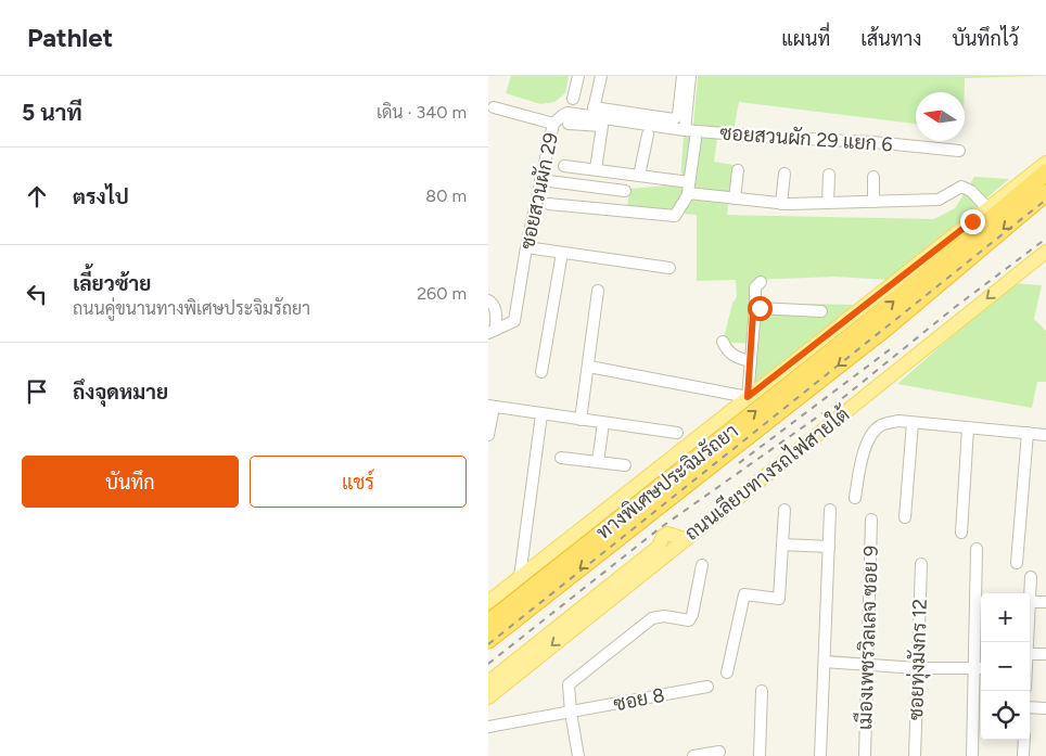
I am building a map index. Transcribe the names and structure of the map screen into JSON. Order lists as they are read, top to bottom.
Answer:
{
  "streets": {
    "highway": ["ทางพิเศษประจิมรัถยา"],
    "main road": ["ถนนเลียบทางรถไฟสายใต้"],
    "street": [
      "ซอยสวนผัก 29 แยก 6",
      "ซอยสวนผัก 29",
      "เมืองเพชรวิลเลจ ซอย 9",
      "ซอยทุ่งมังกร 12",
      "ซอย 8"
    ]
  },
  "crossings": [
    ["ซอยสวนผัก 29 แยก 6", "ซอยสวนผัก 29"]
  ],
  "north": "left",
  "page": {
    "header": "Pathlet",
    "nav": ["แผนที่", "เส้นทาง", "บันทึกไว้"],
    "heading": ["5 นาที", "เดิน · 340 m"],
    "list": [
      ["ตรงไป", "80 m"],
      ["เลี้ยวซ้าย", "ถนนคู่ขนานทางพิเศษประจิมรัถยา", "260 m"],
      "ถึงจุดหมาย"
    ],
    "buttons": ["บันทึก", "แชร์"],
    "map_buttons": ["+", "−"]
  }
}
